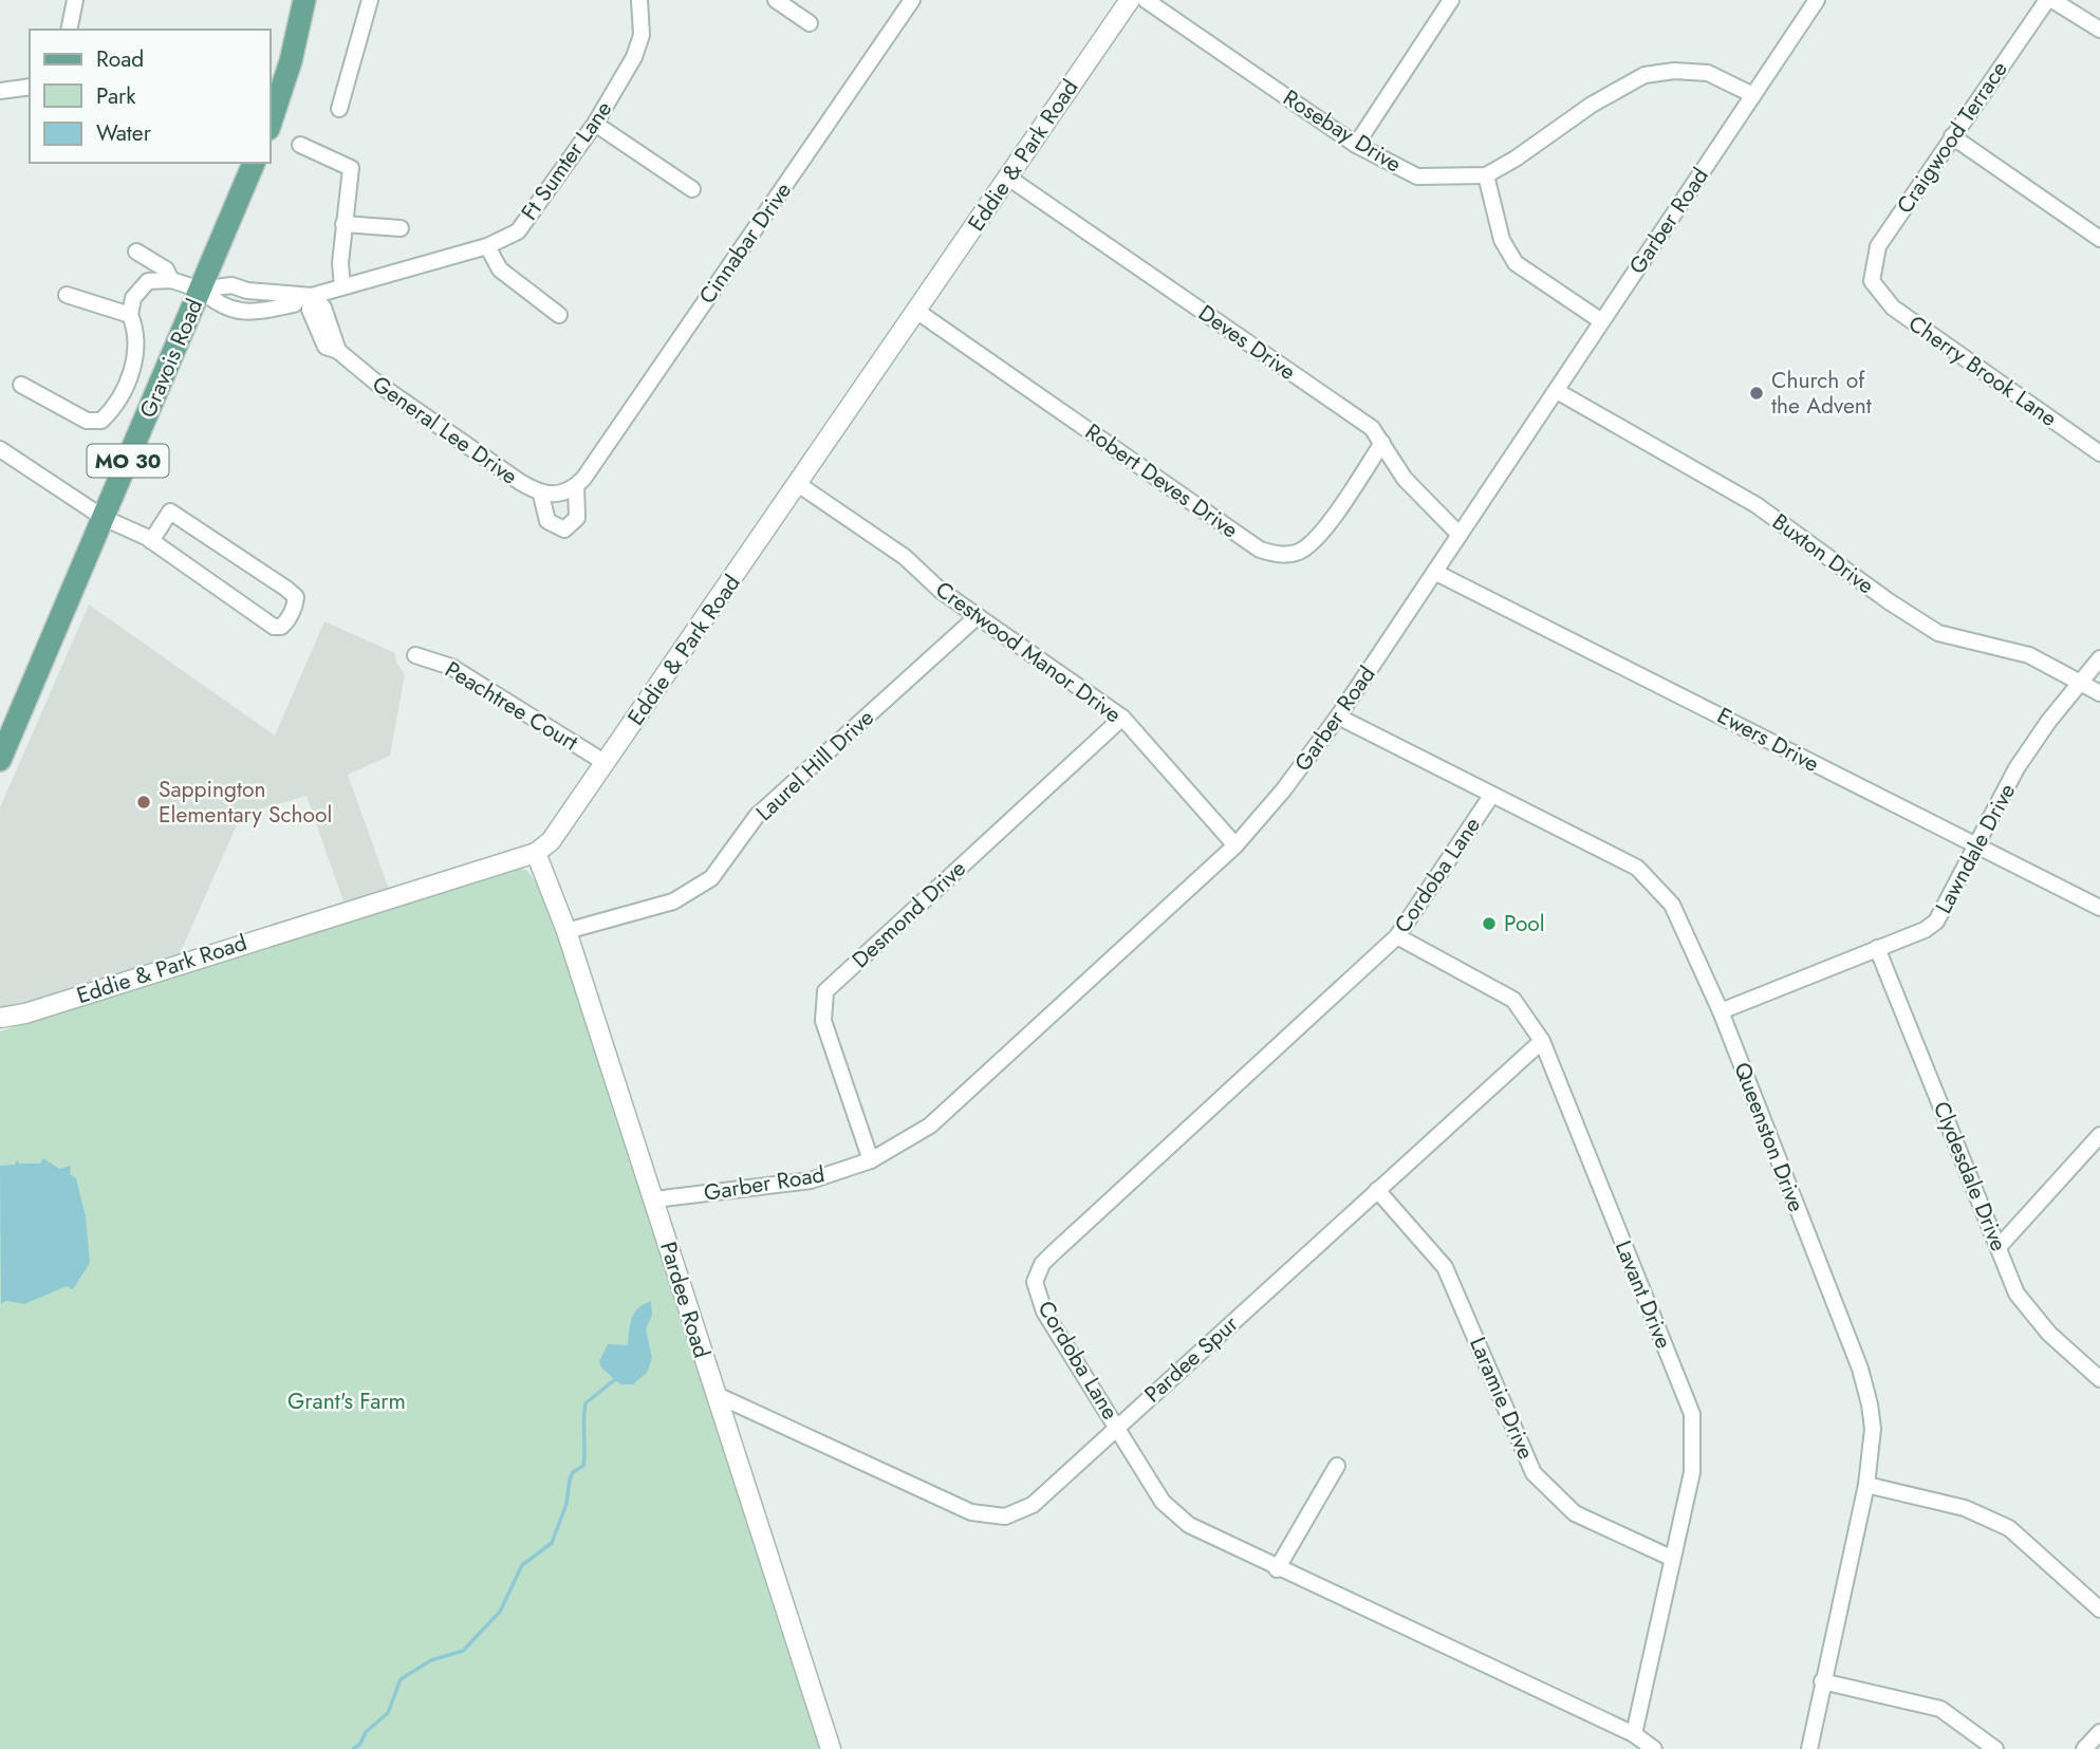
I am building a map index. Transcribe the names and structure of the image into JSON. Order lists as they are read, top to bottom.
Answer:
{
  "streets": {
    "main road": ["Gravois Road", "MO 30"],
    "street": [
      "Rosebay Drive",
      "Craigwood Terrace",
      "Eddie & Park Road",
      "Ft Sumter Lane",
      "Garber Road",
      "Cinnabar Drive",
      "Deves Drive",
      "Cherry Brook Lane",
      "General Lee Drive",
      "Robert Deves Drive",
      "Buxton Drive",
      "Crestwood Manor Drive",
      "Peachtree Court",
      "Ewers Drive",
      "Laurel Hill Drive",
      "Lawndale Drive",
      "Cordoba Lane",
      "Desmond Drive",
      "Queenston Drive",
      "Clydesdale Drive",
      "Lavant Drive",
      "Pardee Road",
      "Pardee Spur",
      "Laramie Drive"
    ]
  },
  "crossings": [
    ["Rosebay Drive", "Garber Road"],
    ["Craigwood Terrace", "Cherry Brook Lane"],
    ["Eddie & Park Road", "Deves Drive"],
    ["Eddie & Park Road", "Robert Deves Drive"],
    ["Eddie & Park Road", "Crestwood Manor Drive"],
    ["Eddie & Park Road", "Peachtree Court"],
    ["Eddie & Park Road", "Pardee Road"],
    ["Ft Sumter Lane", "Gravois Road"],
    ["Ft Sumter Lane", "General Lee Drive"],
    ["Garber Road", "Deves Drive"],
    ["Garber Road", "Buxton Drive"],
    ["Garber Road", "Crestwood Manor Drive"],
    ["Garber Road", "Ewers Drive"],
    ["Garber Road", "Desmond Drive"],
    ["Garber Road", "Queenston Drive"],
    ["Garber Road", "Pardee Road"],
    ["Cinnabar Drive", "General Lee Drive"],
    ["Deves Drive", "Robert Deves Drive"],
    ["Buxton Drive", "Lawndale Drive"],
    ["Crestwood Manor Drive", "Laurel Hill Drive"],
    ["Crestwood Manor Drive", "Desmond Drive"],
    ["Ewers Drive", "Lawndale Drive"],
    ["Laurel Hill Drive", "Pardee Road"],
    ["Lawndale Drive", "Queenston Drive"],
    ["Lawndale Drive", "Clydesdale Drive"],
    ["Cordoba Lane", "Queenston Drive"],
    ["Cordoba Lane", "Lavant Drive"],
    ["Cordoba Lane", "Pardee Spur"],
    ["Lavant Drive", "Pardee Spur"],
    ["Lavant Drive", "Laramie Drive"],
    ["Pardee Road", "Pardee Spur"],
    ["Pardee Spur", "Laramie Drive"]
  ],
  "parks": ["Grant's Farm"],
  "places": ["Church of the Advent", "Sappington Elementary School", "Pool"],
  "legend": ["Road", "Park", "Water"]
}
